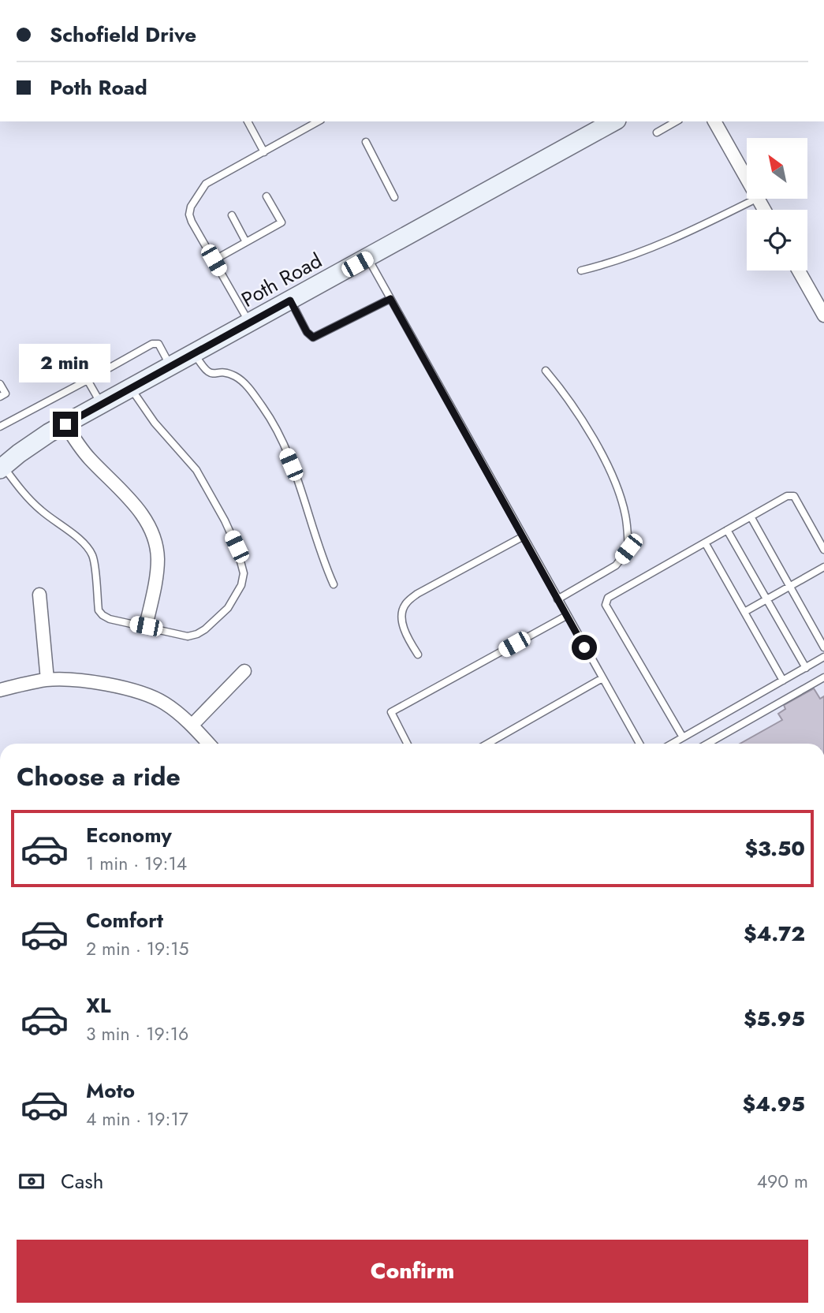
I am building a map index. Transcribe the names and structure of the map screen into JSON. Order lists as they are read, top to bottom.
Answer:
{
  "streets": {
    "street": ["Poth Road"]
  },
  "north": "top left",
  "page": {
    "banner": ["Schofield Drive", "Poth Road"],
    "bubble": "2 min",
    "heading": "Choose a ride",
    "list": [
      {
        "name": "Economy",
        "note": "1 min · 19:14",
        "value": "$3.50"
      },
      {
        "name": "Comfort",
        "note": "2 min · 19:15",
        "value": "$4.72"
      },
      {
        "name": "XL",
        "note": "3 min · 19:16",
        "value": "$5.95"
      },
      {
        "name": "Moto",
        "note": "4 min · 19:17",
        "value": "$4.95"
      }
    ],
    "pay": ["Cash", "490 m"],
    "buttons": "Confirm"
  }
}
